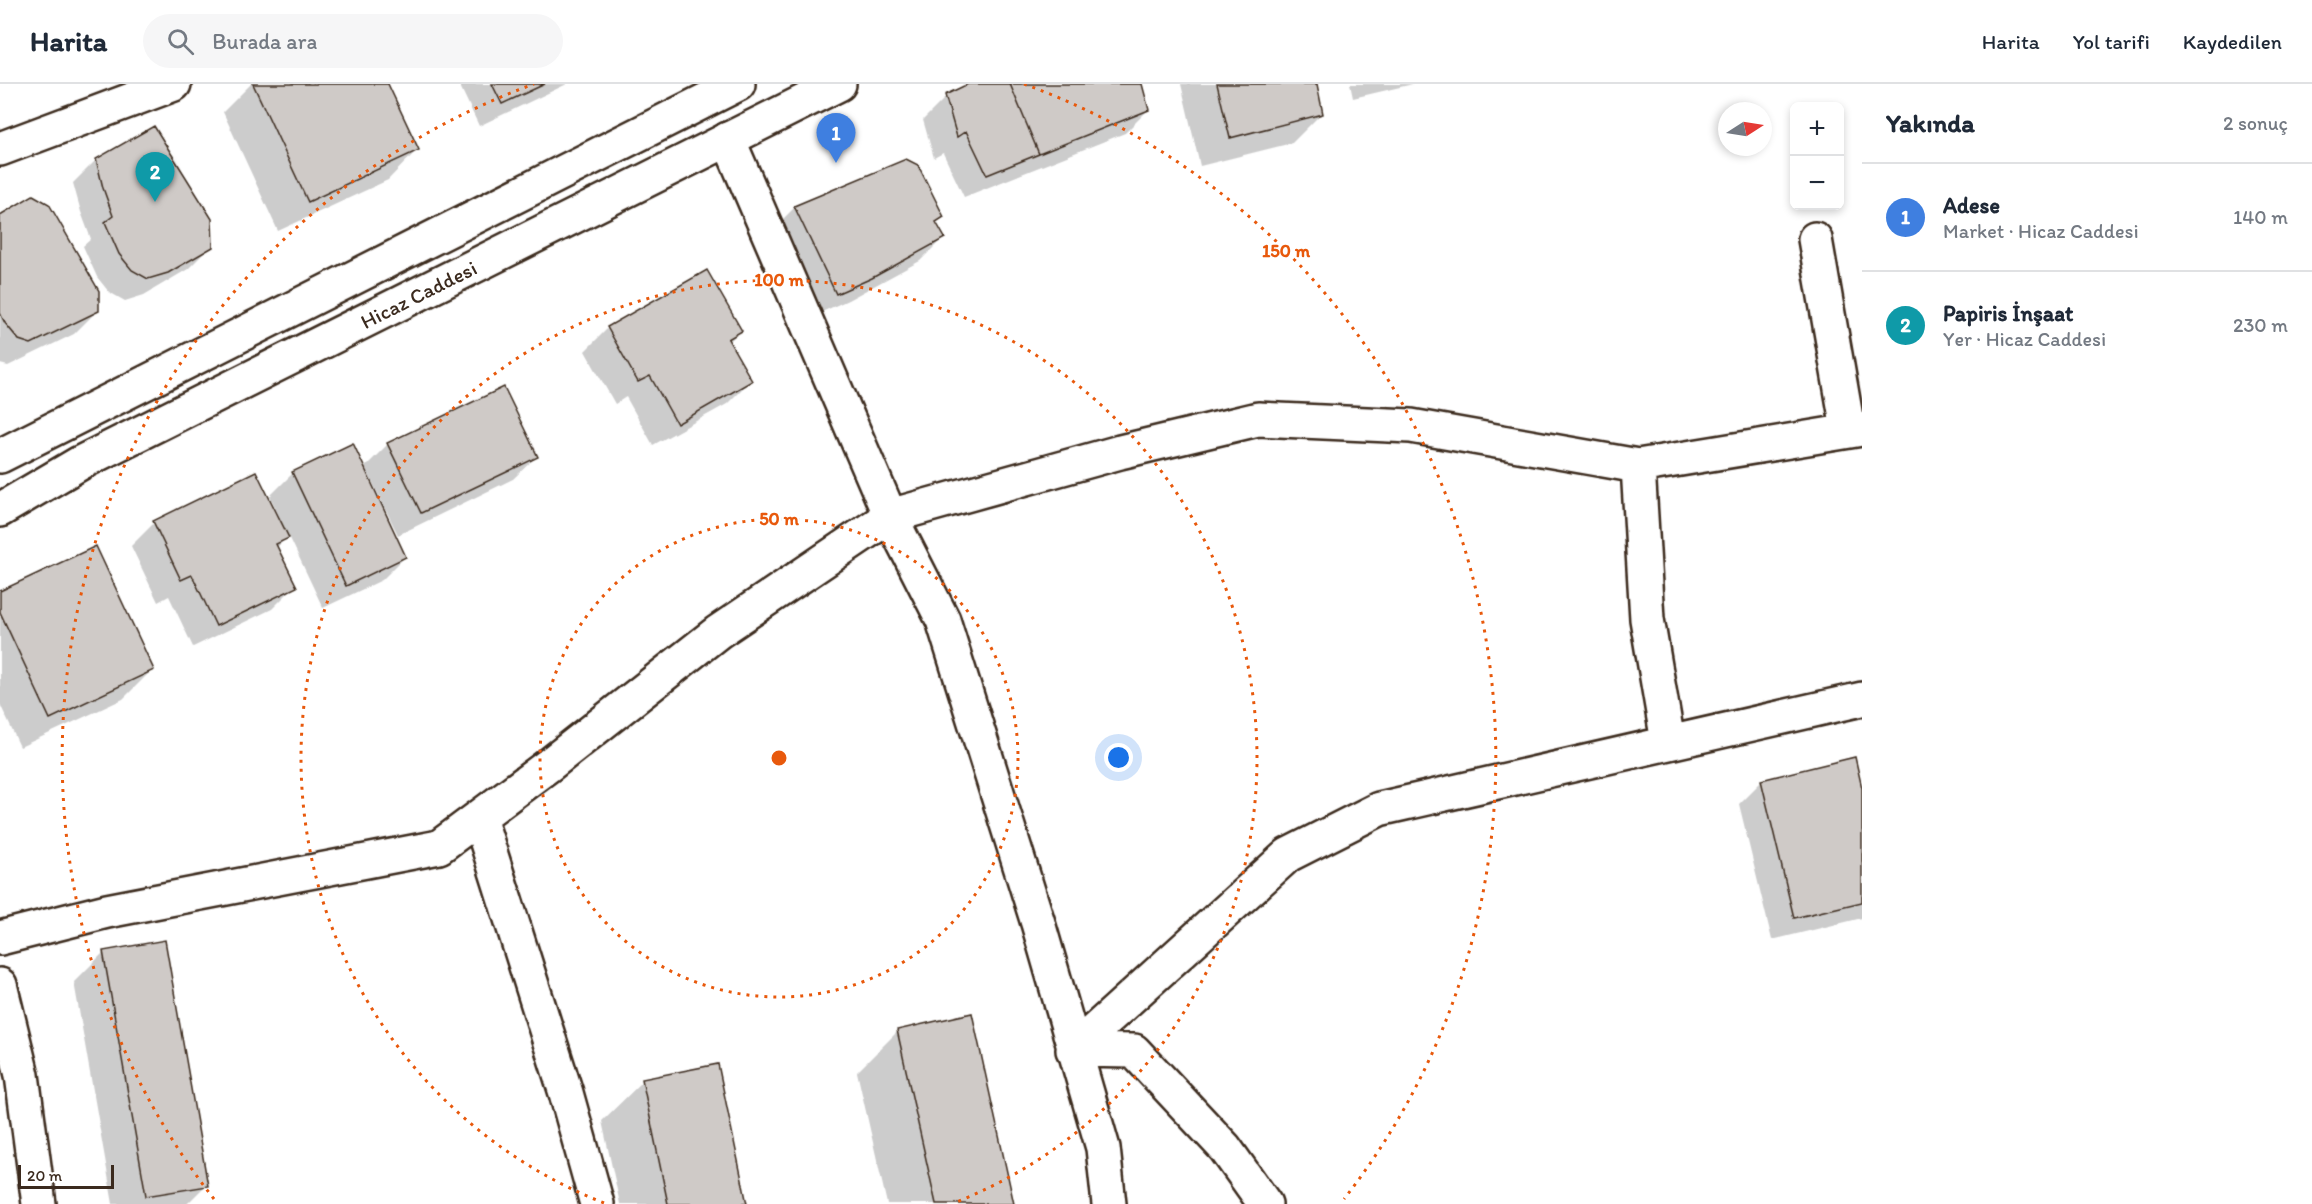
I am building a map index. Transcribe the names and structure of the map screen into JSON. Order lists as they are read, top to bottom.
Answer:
{
  "streets": {
    "street": ["Hicaz Caddesi"]
  },
  "scale_bar": "20 m",
  "north": "right",
  "page": {
    "header": "Harita",
    "search": "Burada ara",
    "nav": ["Harita", "Yol tarifi", "Kaydedilen"],
    "heading": ["Yakında", "2 sonuç"],
    "map_buttons": ["+", "−"],
    "pins": ["1", "2"],
    "list": [
      {
        "mark": "1",
        "name": "Adese",
        "note": "Market · Hicaz Caddesi",
        "value": "140 m"
      },
      {
        "mark": "2",
        "name": "Papiris İnşaat",
        "note": "Yer · Hicaz Caddesi",
        "value": "230 m"
      }
    ],
    "scale": "20 m"
  },
  "rings": ["150 m", "100 m", "50 m"]
}
